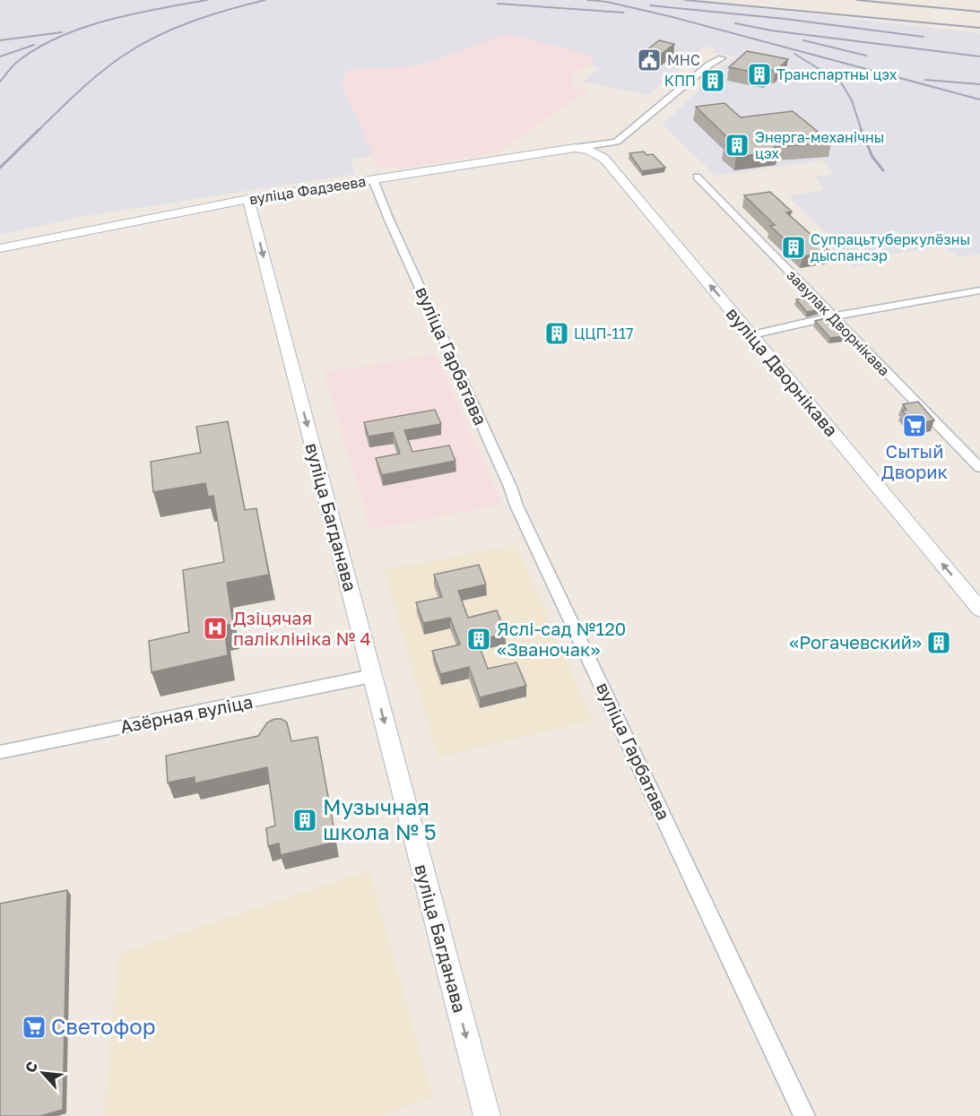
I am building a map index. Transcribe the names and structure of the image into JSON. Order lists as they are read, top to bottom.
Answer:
{
  "streets": {
    "street": [
      "вуліца Фадзеева",
      "завулак Дворнікава",
      "вуліца Гарбатава",
      "вуліца Дворнікава",
      "вуліца Багданава",
      "Азёрная вуліца"
    ]
  },
  "crossings": [
    ["вуліца Фадзеева", "вуліца Гарбатава"],
    ["вуліца Фадзеева", "вуліца Дворнікава"],
    ["вуліца Фадзеева", "вуліца Багданава"],
    ["вуліца Багданава", "Азёрная вуліца"]
  ],
  "one_way": ["вуліца Дворнікава", "вуліца Багданава"],
  "places": {
    "public building": ["МНС"],
    "building": [
      "Транспартны цэх",
      "КПП",
      "Энерга-механічны цэх",
      "Супрацьтуберкулёзны дыспансэр",
      "ЦЦП-117",
      "Яслі-сад №120 «Званочак»",
      "«Рогачевский»",
      "Музычная школа № 5"
    ],
    "supermarket": ["Сытый Дворик", "Светофор"],
    "hospital": ["Дзіцячая паліклініка № 4"]
  },
  "north": "top left"
}
